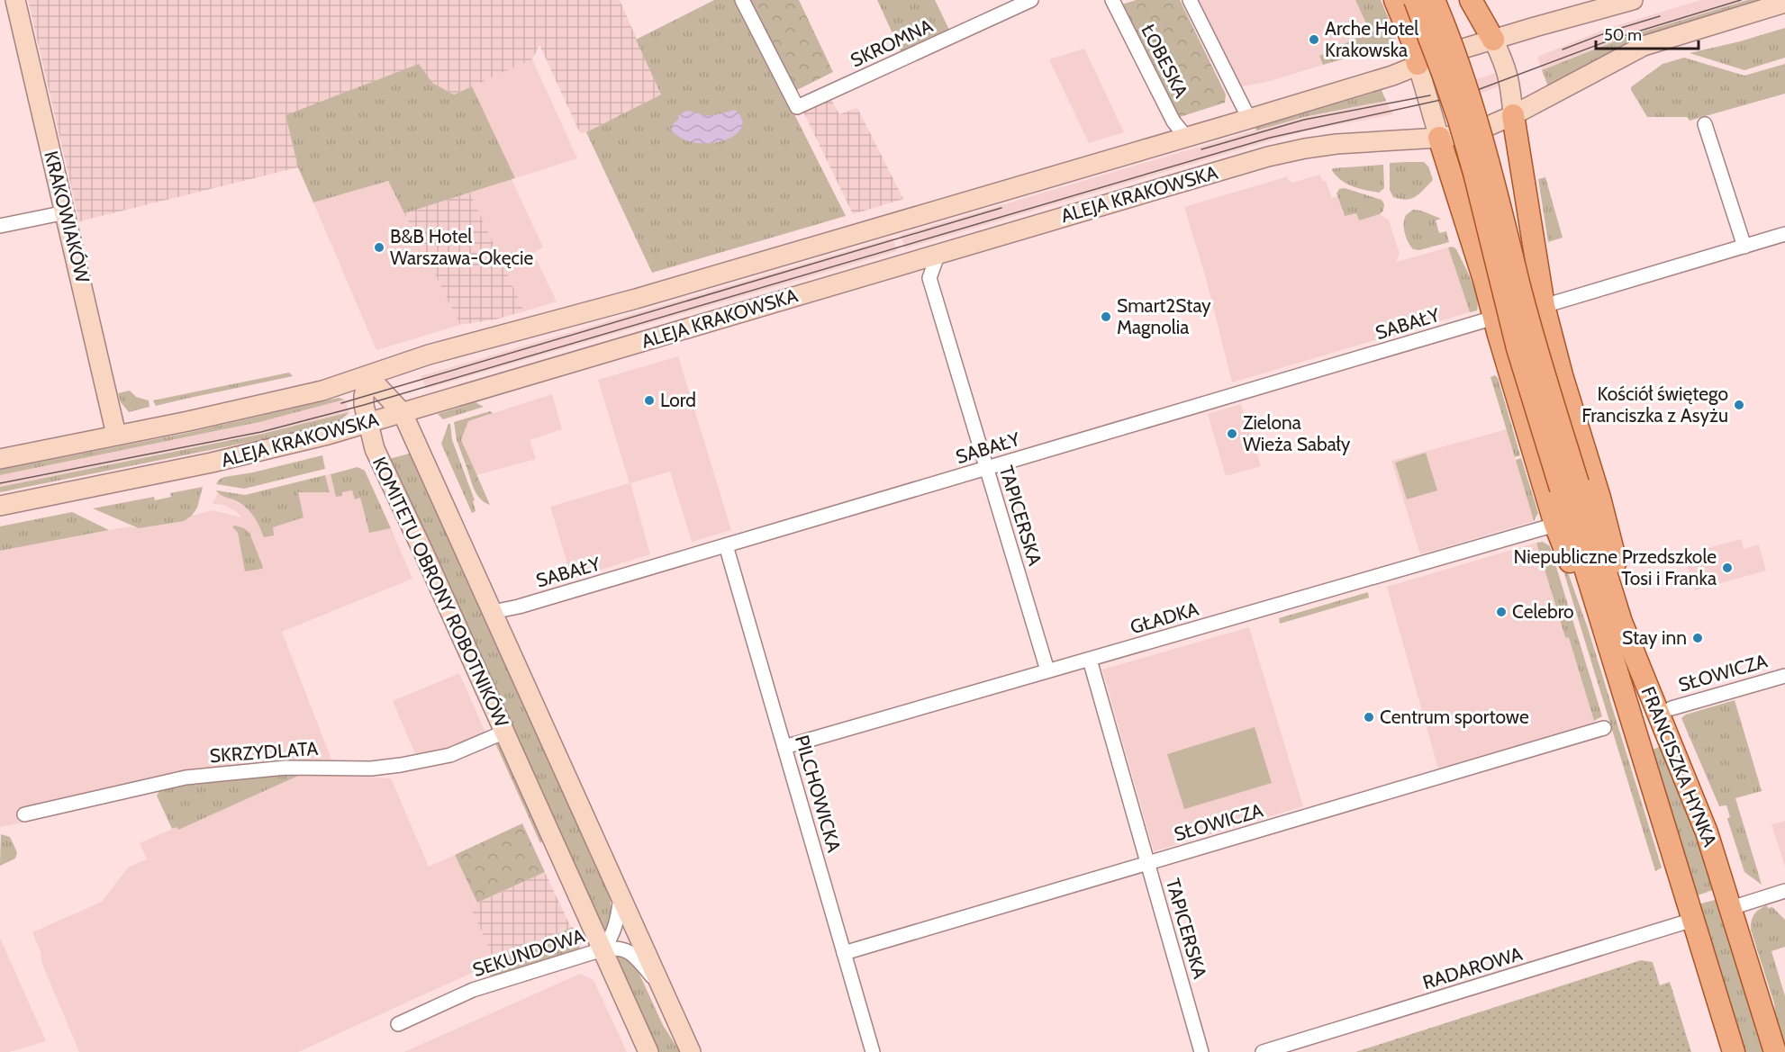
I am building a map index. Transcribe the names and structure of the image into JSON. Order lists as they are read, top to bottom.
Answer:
{
  "streets": {
    "main road": [
      "ALEJA KRAKOWSKA",
      "KRAKOWIAKÓW",
      "KOMITETU OBRONY ROBOTNIKÓW",
      "FRANCISZKA HYNKA"
    ],
    "street": [
      "SKROMNA",
      "ŁOBESKA",
      "SABAŁY",
      "TAPICERSKA",
      "GŁADKA",
      "SŁOWICZA",
      "SKRZYDLATA",
      "PILCHOWICKA",
      "SEKUNDOWA",
      "RADAROWA"
    ]
  },
  "crossings": [
    ["ALEJA KRAKOWSKA", "KOMITETU OBRONY ROBOTNIKÓW"],
    ["SABAŁY", "TAPICERSKA"],
    ["SABAŁY", "KOMITETU OBRONY ROBOTNIKÓW"],
    ["SABAŁY", "PILCHOWICKA"],
    ["TAPICERSKA", "GŁADKA"],
    ["TAPICERSKA", "SŁOWICZA"],
    ["KOMITETU OBRONY ROBOTNIKÓW", "SKRZYDLATA"],
    ["KOMITETU OBRONY ROBOTNIKÓW", "SEKUNDOWA"],
    ["GŁADKA", "PILCHOWICKA"],
    ["SŁOWICZA", "PILCHOWICKA"],
    ["FRANCISZKA HYNKA", "RADAROWA"]
  ],
  "places": [
    "Arche Hotel Krakowska",
    "B&B Hotel Warszawa-Okęcie",
    "Smart2Stay Magnolia",
    "Lord",
    "Kościół świętego Franciszka z Asyżu",
    "Zielona Wieża Sabały",
    "Niepubliczne Przedszkole Tosi i Franka",
    "Celebro",
    "Stay inn",
    "Centrum sportowe"
  ],
  "scale_bar": "50 m"
}
